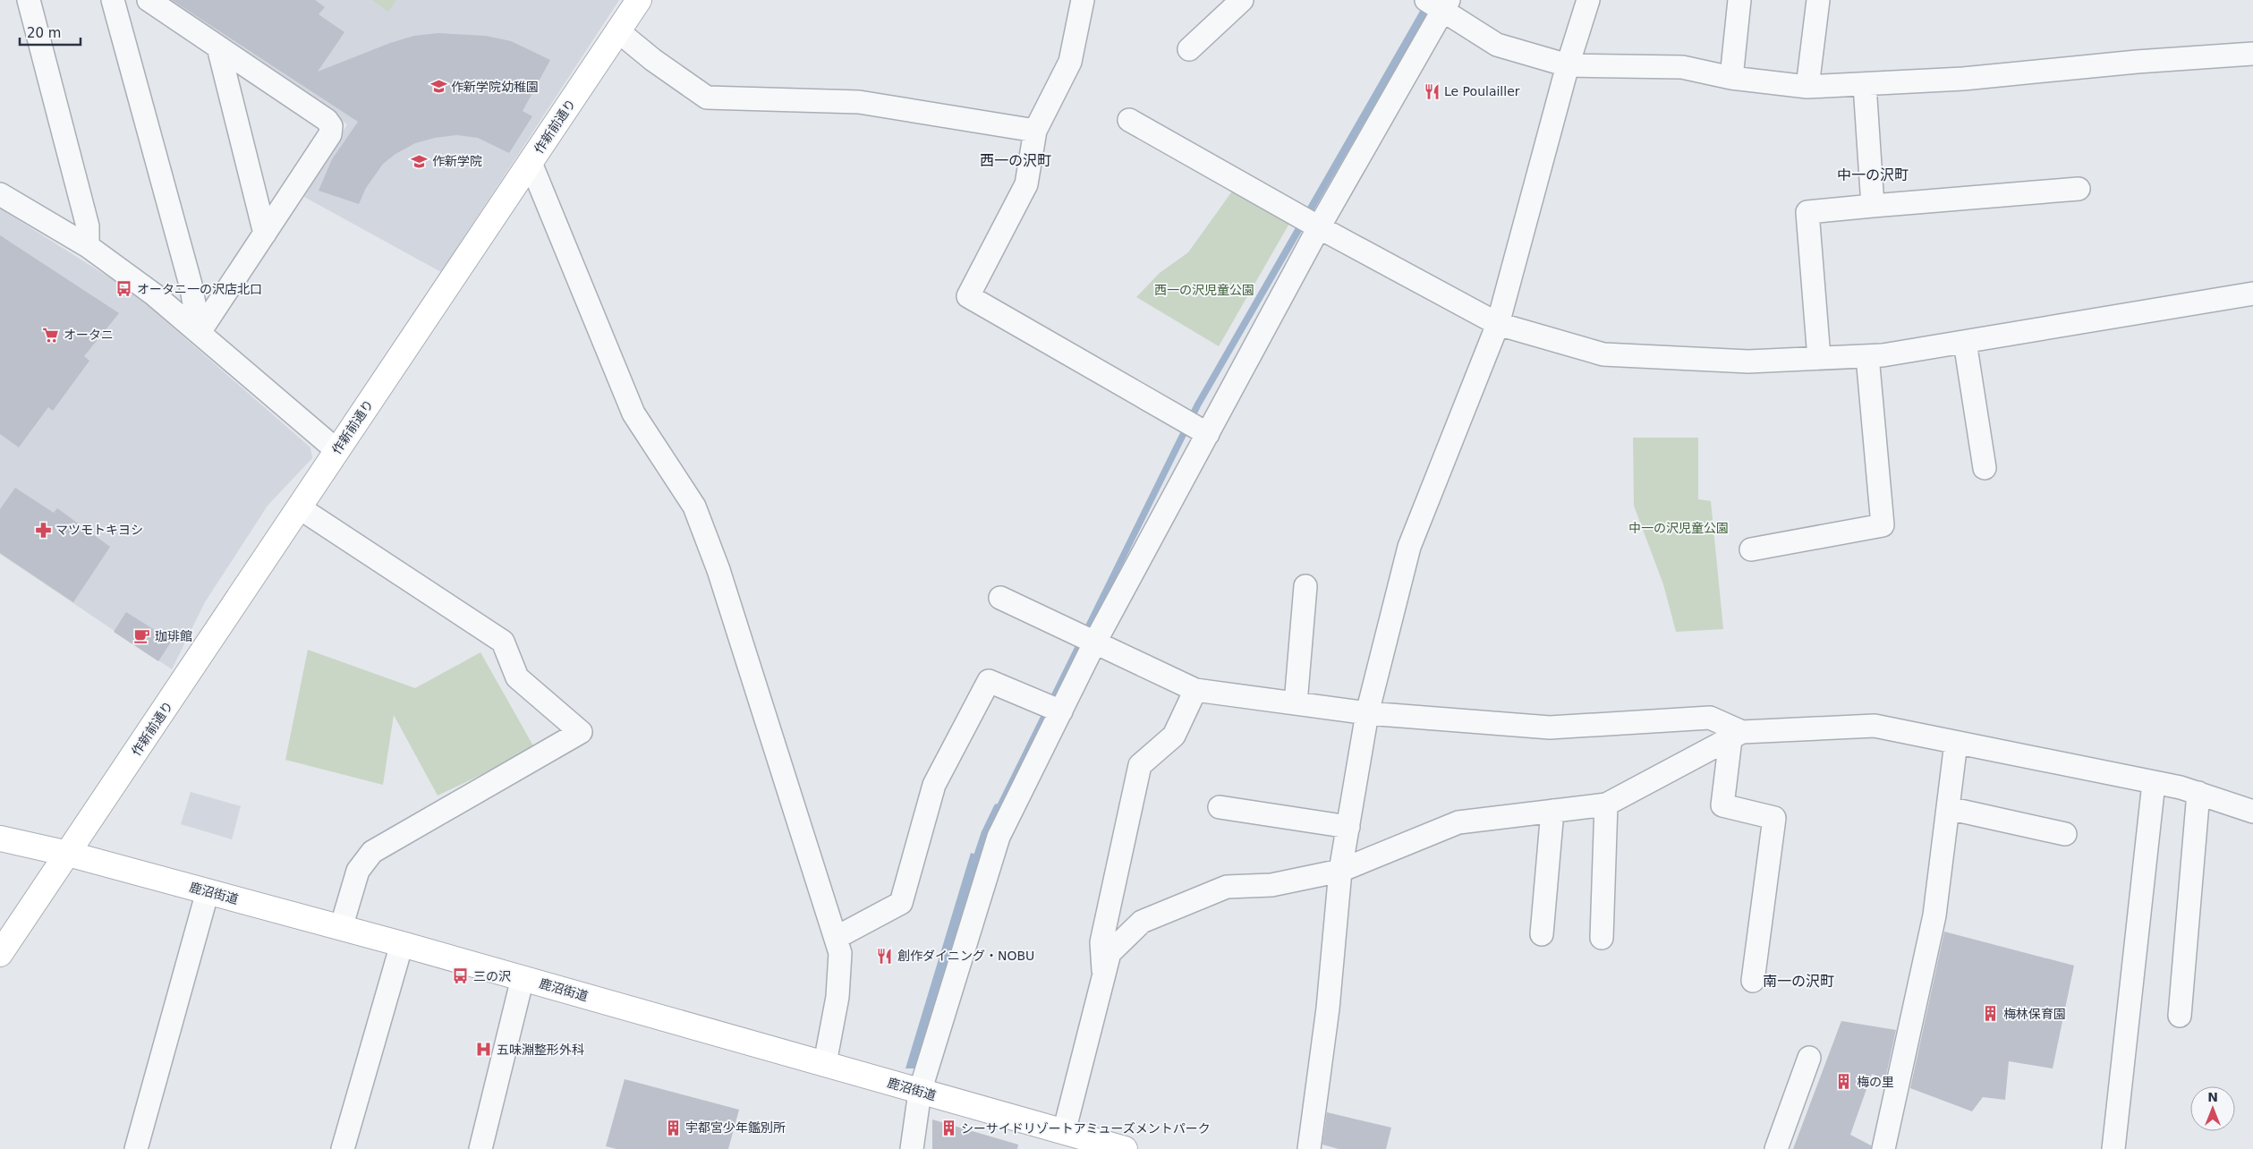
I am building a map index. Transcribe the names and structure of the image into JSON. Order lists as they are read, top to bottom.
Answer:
{
  "streets": {
    "street": ["作新前通り", "鹿沼街道"]
  },
  "crossings": [
    ["作新前通り", "鹿沼街道"]
  ],
  "districts": ["西一の沢町", "中一の沢町", "南一の沢町"],
  "parks": ["西一の沢児童公園", "中一の沢児童公園"],
  "places": {
    "school or university": ["作新学院幼稚園", "作新学院"],
    "restaurant": ["Le Poulailler", "創作ダイニング・NOBU"],
    "bus stop": ["オータニ一の沢店北口", "三の沢"],
    "supermarket": ["オータニ"],
    "pharmacy": ["マツモトキヨシ"],
    "cafe": ["珈琲館"],
    "building": [
      "梅林保育園",
      "梅の里",
      "宇都宮少年鑑別所",
      "シーサイドリゾートアミューズメントパーク"
    ],
    "hospital": ["五味淵整形外科"]
  },
  "scale_bar": "20 m",
  "north": "top"
}
